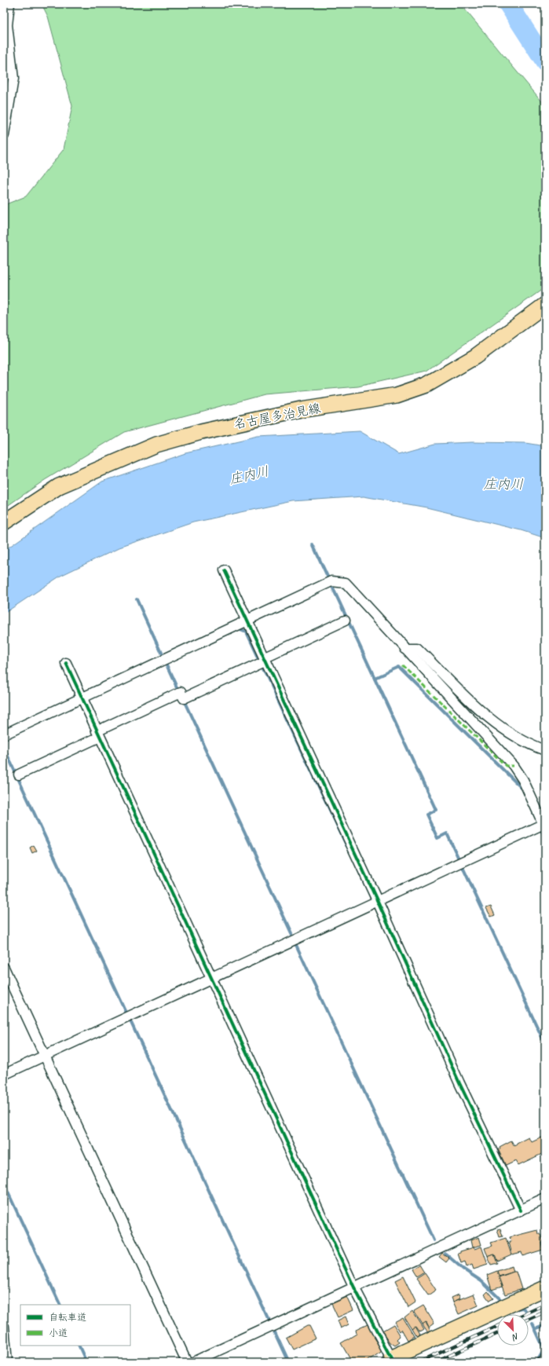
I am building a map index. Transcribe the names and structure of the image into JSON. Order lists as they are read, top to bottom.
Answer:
{
  "streets": {
    "main road": ["名古屋多治見線"]
  },
  "water": ["庄内川"],
  "legend": ["自転車道", "小道"],
  "north": "bottom right"
}
